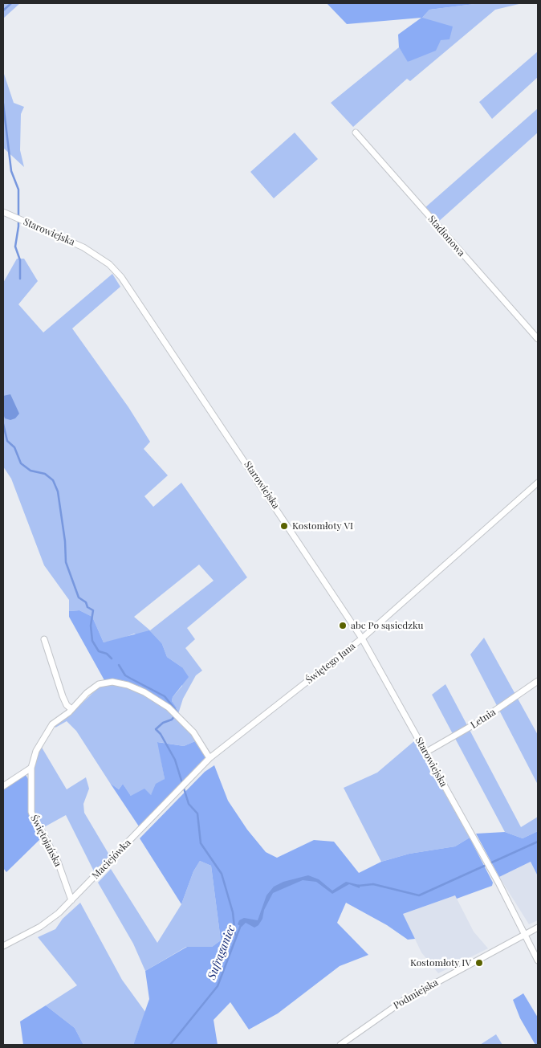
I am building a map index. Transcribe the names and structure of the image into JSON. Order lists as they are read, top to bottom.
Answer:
{
  "streets": {
    "street": [
      "Starowiejska",
      "Stadionowa",
      "Świętego Jana",
      "Letnia",
      "Świętojańska",
      "Maciejówka",
      "Podmiejska"
    ]
  },
  "crossings": [
    ["Starowiejska", "Świętego Jana"],
    ["Starowiejska", "Letnia"],
    ["Starowiejska", "Podmiejska"],
    ["Świętego Jana", "Świętojańska"],
    ["Świętego Jana", "Maciejówka"],
    ["Świętojańska", "Maciejówka"]
  ],
  "water": ["Sufraganiec"],
  "places": ["Kostomłoty VI", "abc Po sąsiedzku", "Kostomłoty IV"]
}
